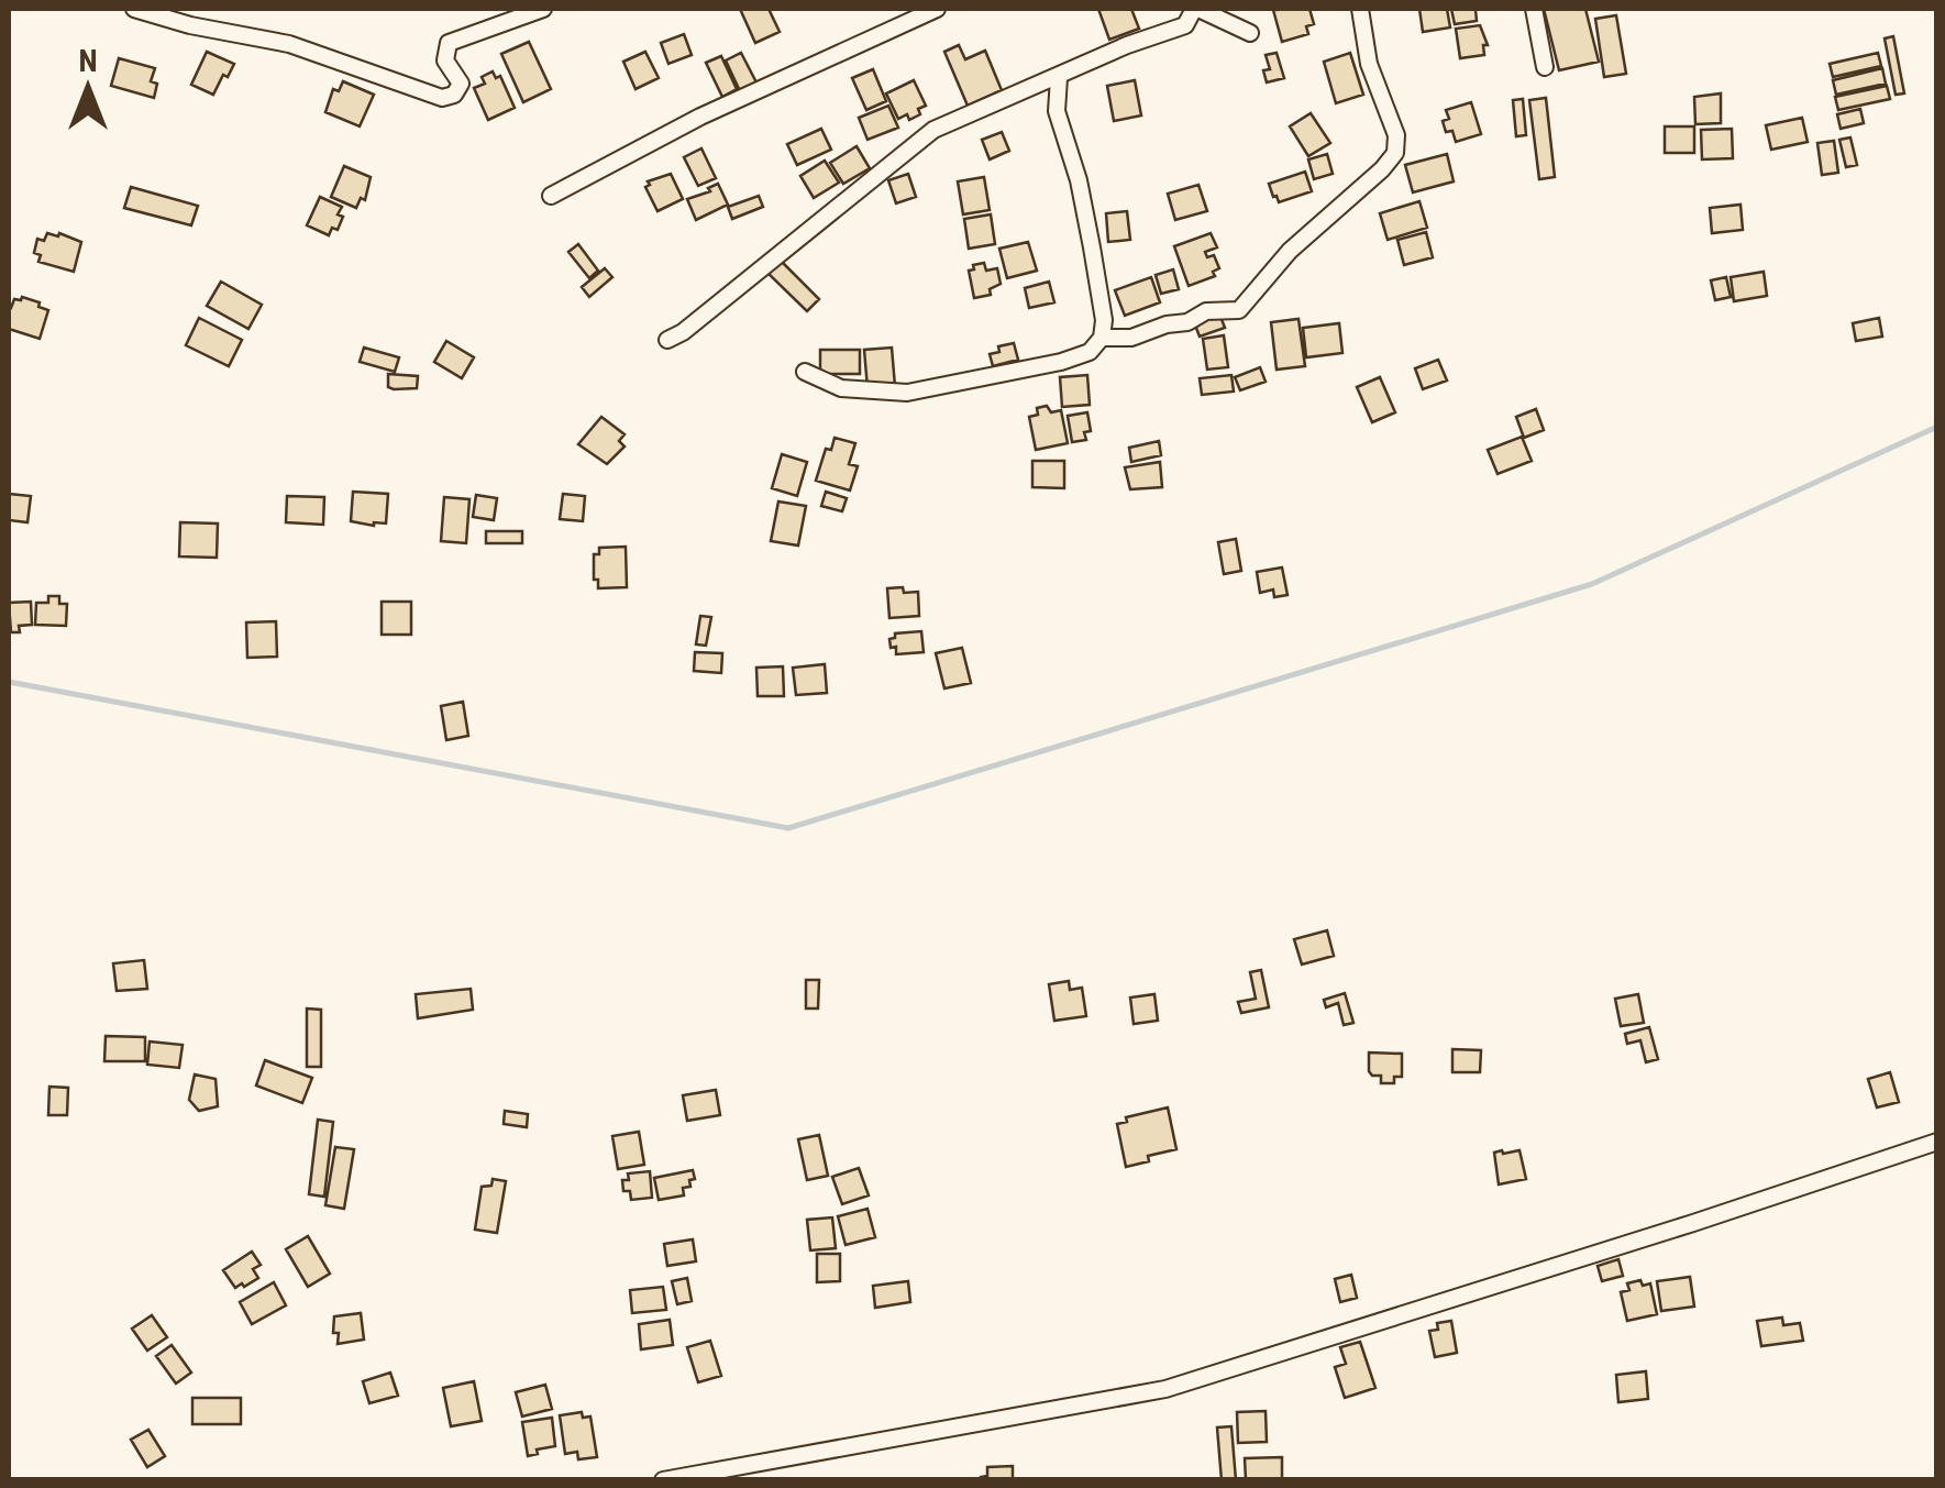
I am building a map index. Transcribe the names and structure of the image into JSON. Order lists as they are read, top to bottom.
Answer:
{
  "north": "top"
}
